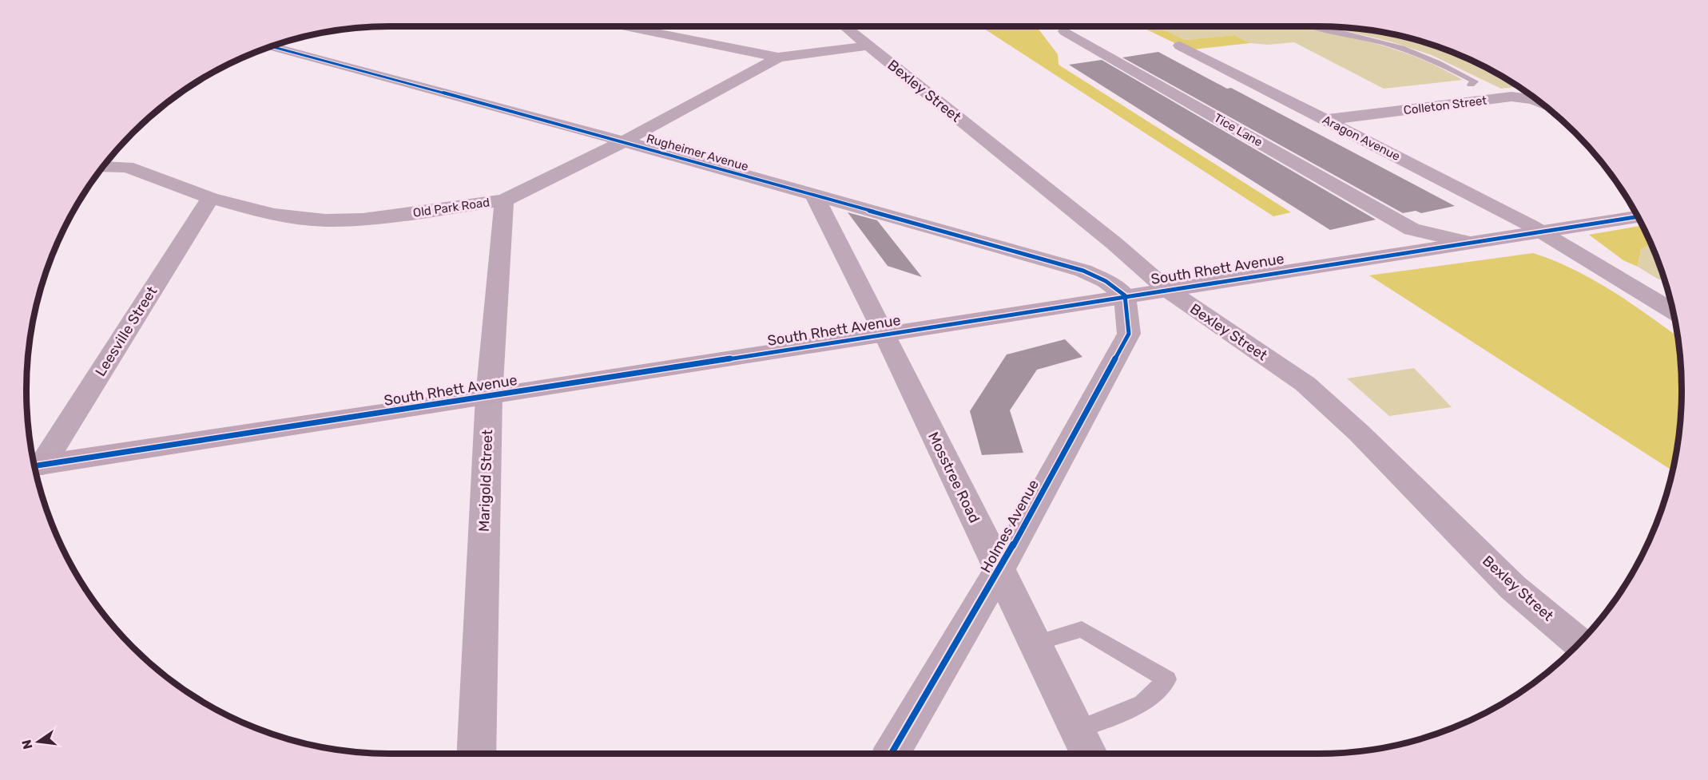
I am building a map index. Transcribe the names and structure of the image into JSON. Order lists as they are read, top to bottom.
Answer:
{
  "streets": {
    "street": [
      "Bexley Street",
      "Colleton Street",
      "Tice Lane",
      "Aragon Avenue",
      "Rugheimer Avenue",
      "Old Park Road",
      "South Rhett Avenue",
      "Leesville Street",
      "Mosstree Road",
      "Marigold Street",
      "Holmes Avenue"
    ]
  },
  "crossings": [
    ["Bexley Street", "South Rhett Avenue"],
    ["Colleton Street", "Aragon Avenue"],
    ["Tice Lane", "South Rhett Avenue"],
    ["Aragon Avenue", "South Rhett Avenue"],
    ["Rugheimer Avenue", "Old Park Road"],
    ["Rugheimer Avenue", "South Rhett Avenue"],
    ["Rugheimer Avenue", "Mosstree Road"],
    ["Rugheimer Avenue", "Holmes Avenue"],
    ["Old Park Road", "Leesville Street"],
    ["Old Park Road", "Marigold Street"],
    ["South Rhett Avenue", "Leesville Street"],
    ["South Rhett Avenue", "Mosstree Road"],
    ["South Rhett Avenue", "Marigold Street"],
    ["South Rhett Avenue", "Holmes Avenue"],
    ["Mosstree Road", "Holmes Avenue"]
  ],
  "north": "left"
}
